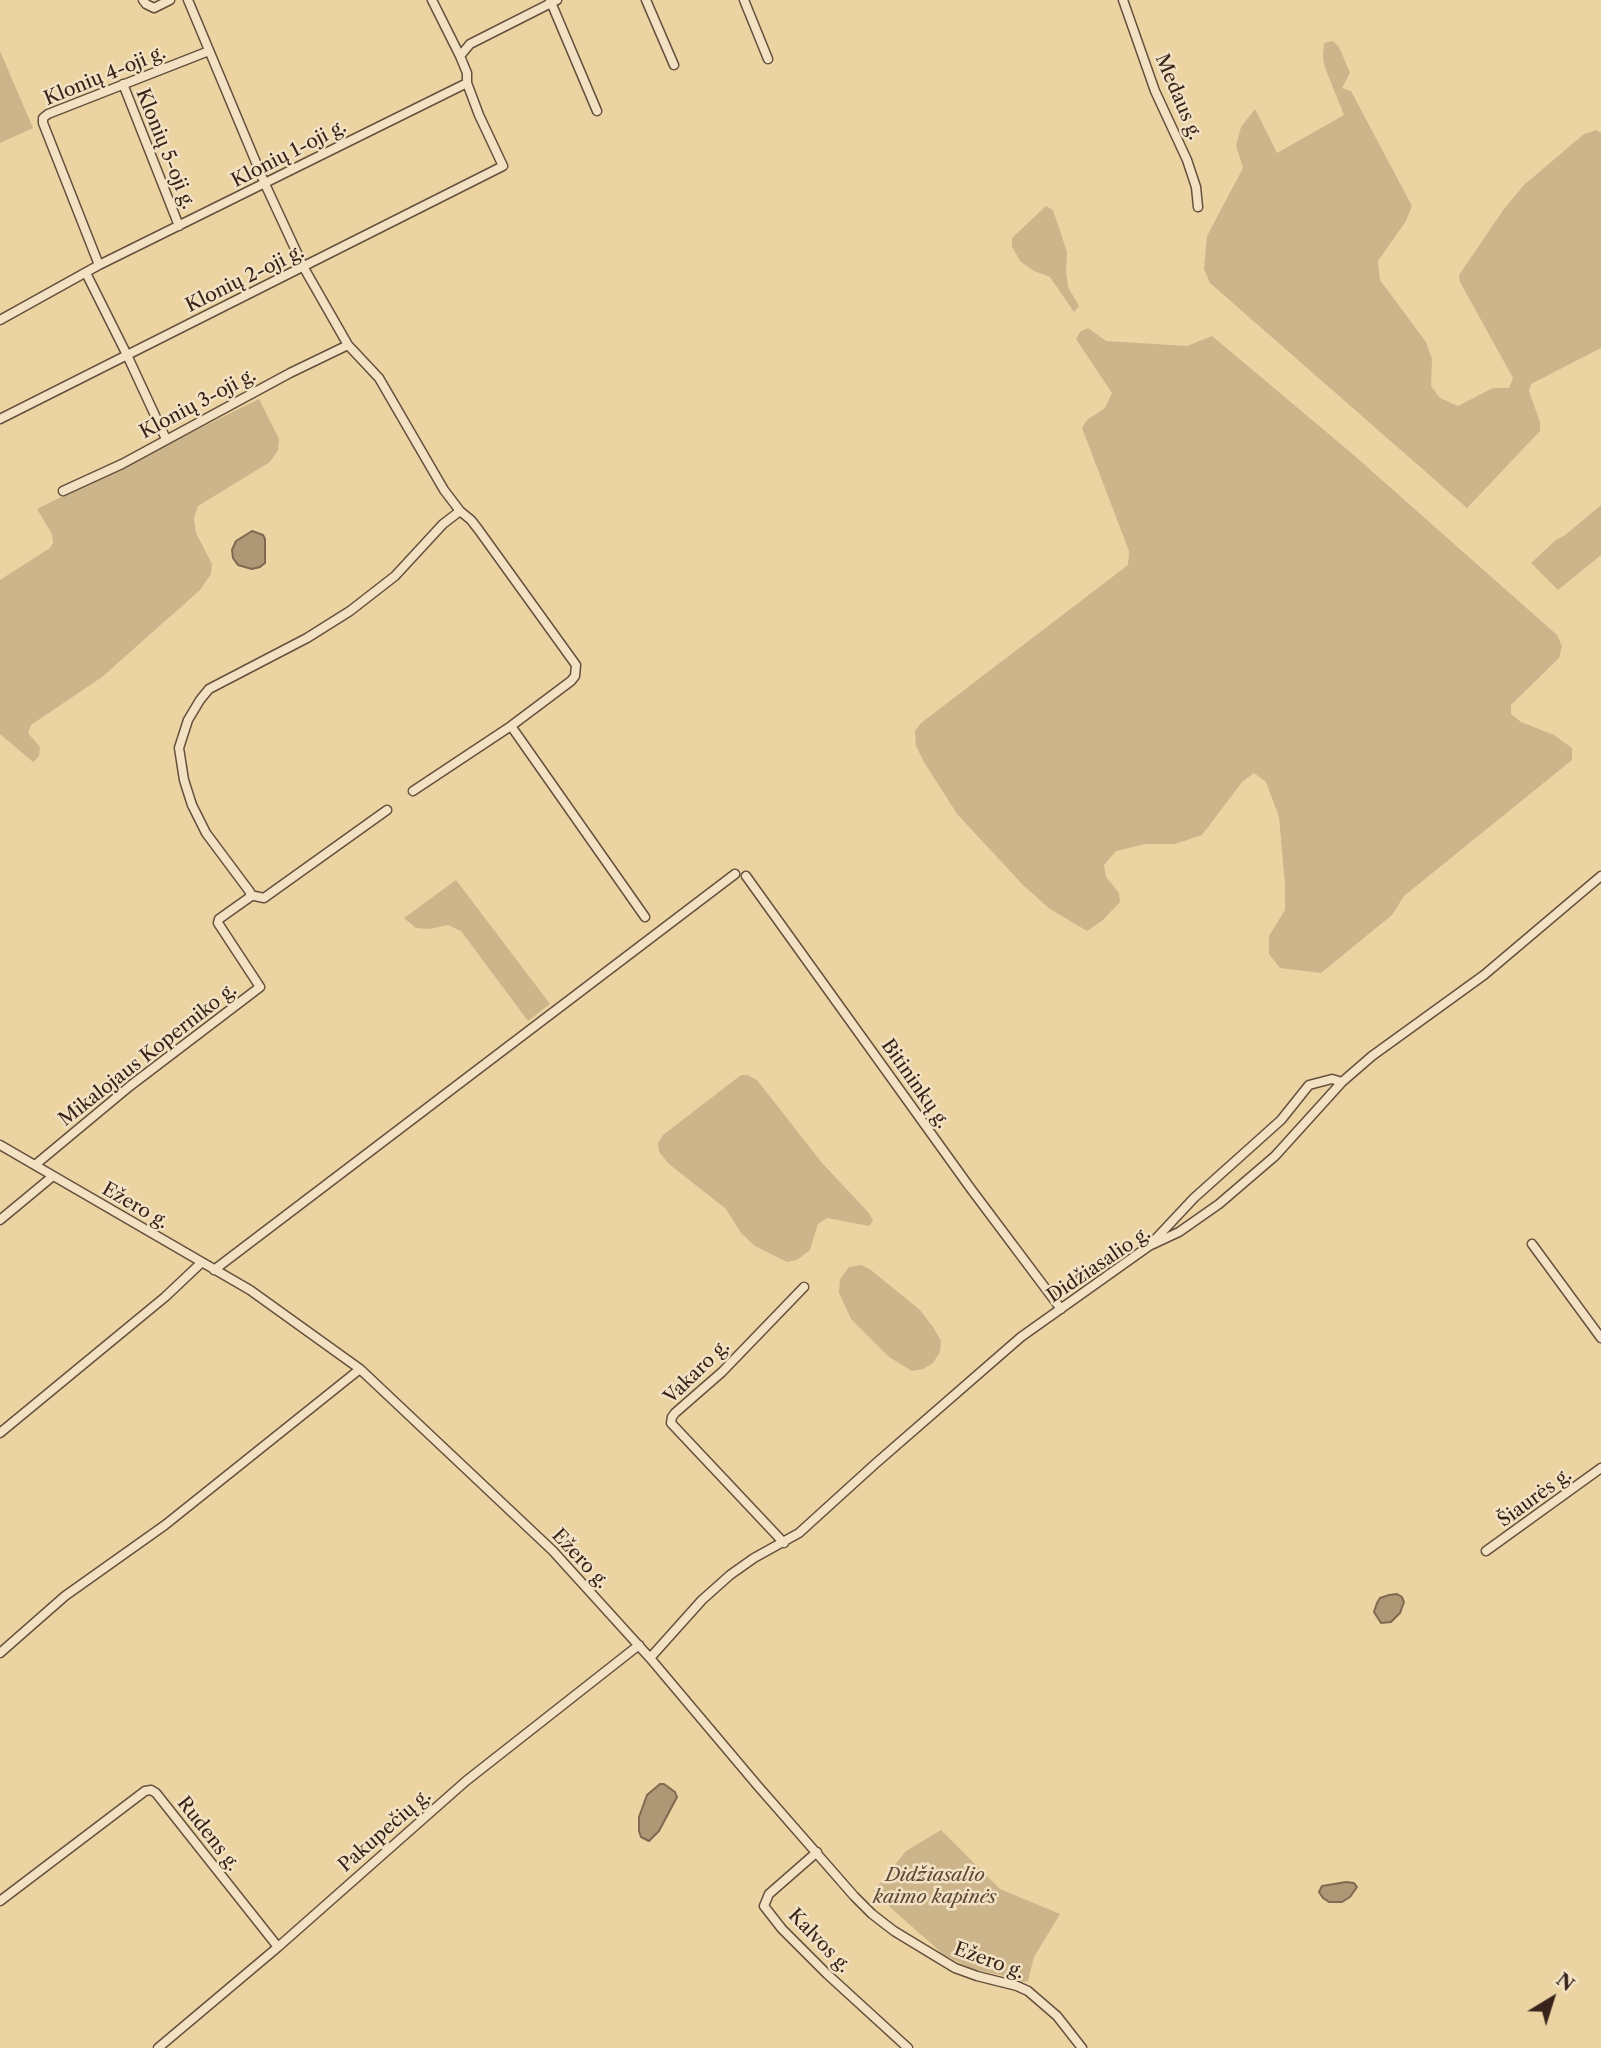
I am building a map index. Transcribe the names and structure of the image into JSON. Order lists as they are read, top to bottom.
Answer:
{
  "streets": {
    "street": [
      "Klonių 4-oji g.",
      "Medaus g.",
      "Klonių 5-oji g.",
      "Klonių 1-oji g.",
      "Klonių 2-oji g.",
      "Klonių 3-oji g.",
      "Mikalojaus Koperniko g.",
      "Bitininkų g.",
      "Ežero g.",
      "Didžiasalio g.",
      "Vakaro g.",
      "Šiaurės g.",
      "Pakupečių g.",
      "Rudens g.",
      "Kalvos g."
    ]
  },
  "crossings": [
    ["Klonių 4-oji g.", "Klonių 5-oji g."],
    ["Klonių 4-oji g.", "Klonių 1-oji g."],
    ["Klonių 5-oji g.", "Klonių 1-oji g."],
    ["Klonių 1-oji g.", "Klonių 2-oji g."],
    ["Mikalojaus Koperniko g.", "Ežero g."],
    ["Bitininkų g.", "Didžiasalio g."],
    ["Ežero g.", "Didžiasalio g."],
    ["Ežero g.", "Pakupečių g."],
    ["Ežero g.", "Kalvos g."],
    ["Didžiasalio g.", "Vakaro g."],
    ["Pakupečių g.", "Rudens g."]
  ],
  "parks": ["Didžiasalio kaimo kapinės"],
  "north": "top right"
}
